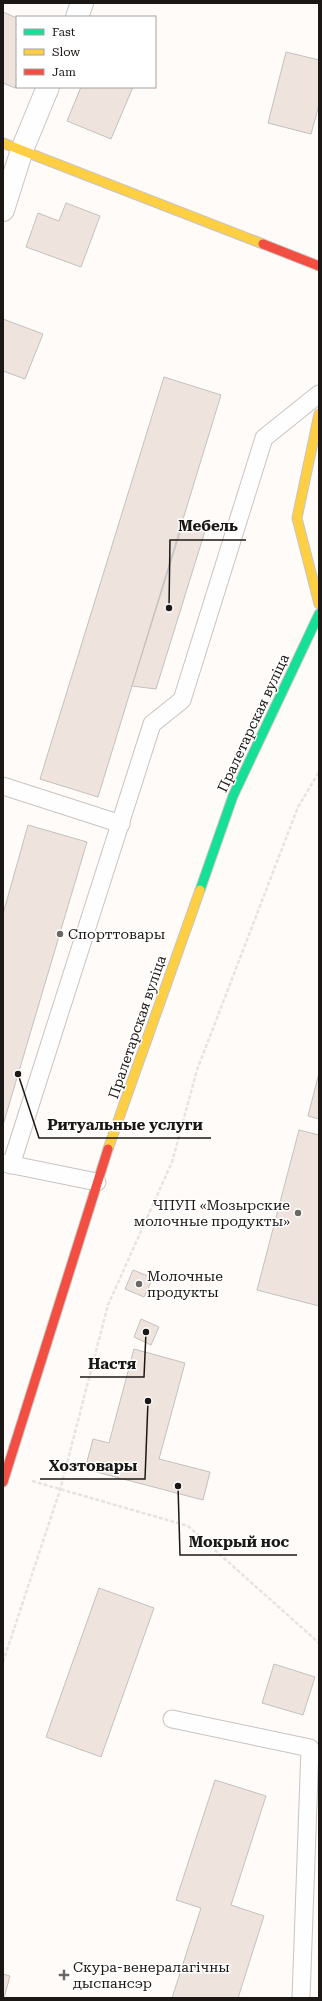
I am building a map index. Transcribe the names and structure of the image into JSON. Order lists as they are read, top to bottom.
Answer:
{
  "streets": {
    "main road": ["Пралетарская вуліца"]
  },
  "places": {
    "other": [
      "Мебель",
      "Спорттовары",
      "Ритуальные услуги",
      "ЧПУП «Мозырские молочные продукты»",
      "Молочные продукты",
      "Настя",
      "Хозтовары",
      "Мокрый нос"
    ],
    "health": ["Скура-венералагічны дыспансэр"]
  },
  "legend": ["Fast", "Slow", "Jam"]
}
